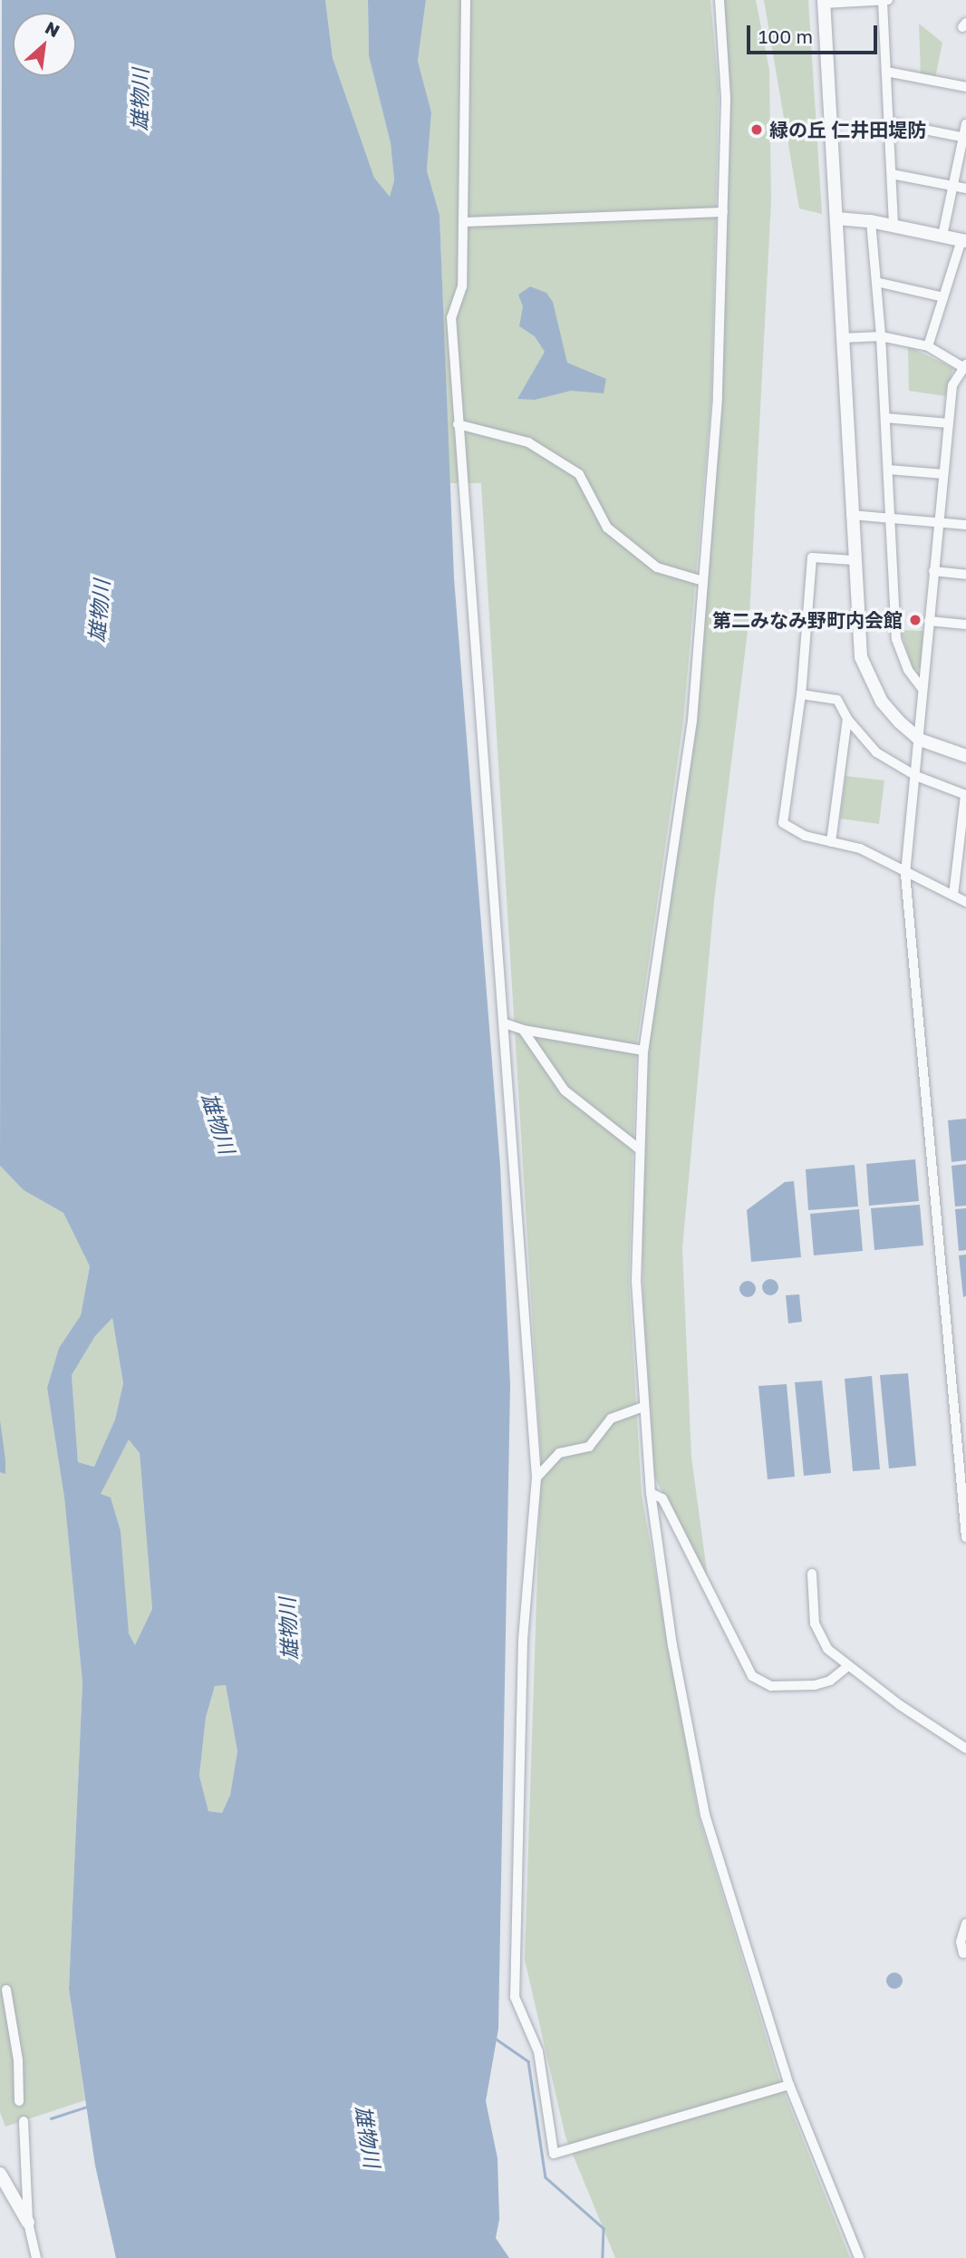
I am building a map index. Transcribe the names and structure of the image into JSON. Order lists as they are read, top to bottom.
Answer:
{
  "water": ["雄物川"],
  "places": ["緑の丘 仁井田堤防", "第二みなみ野町内会館"],
  "scale_bar": "100 m",
  "north": "top right"
}
